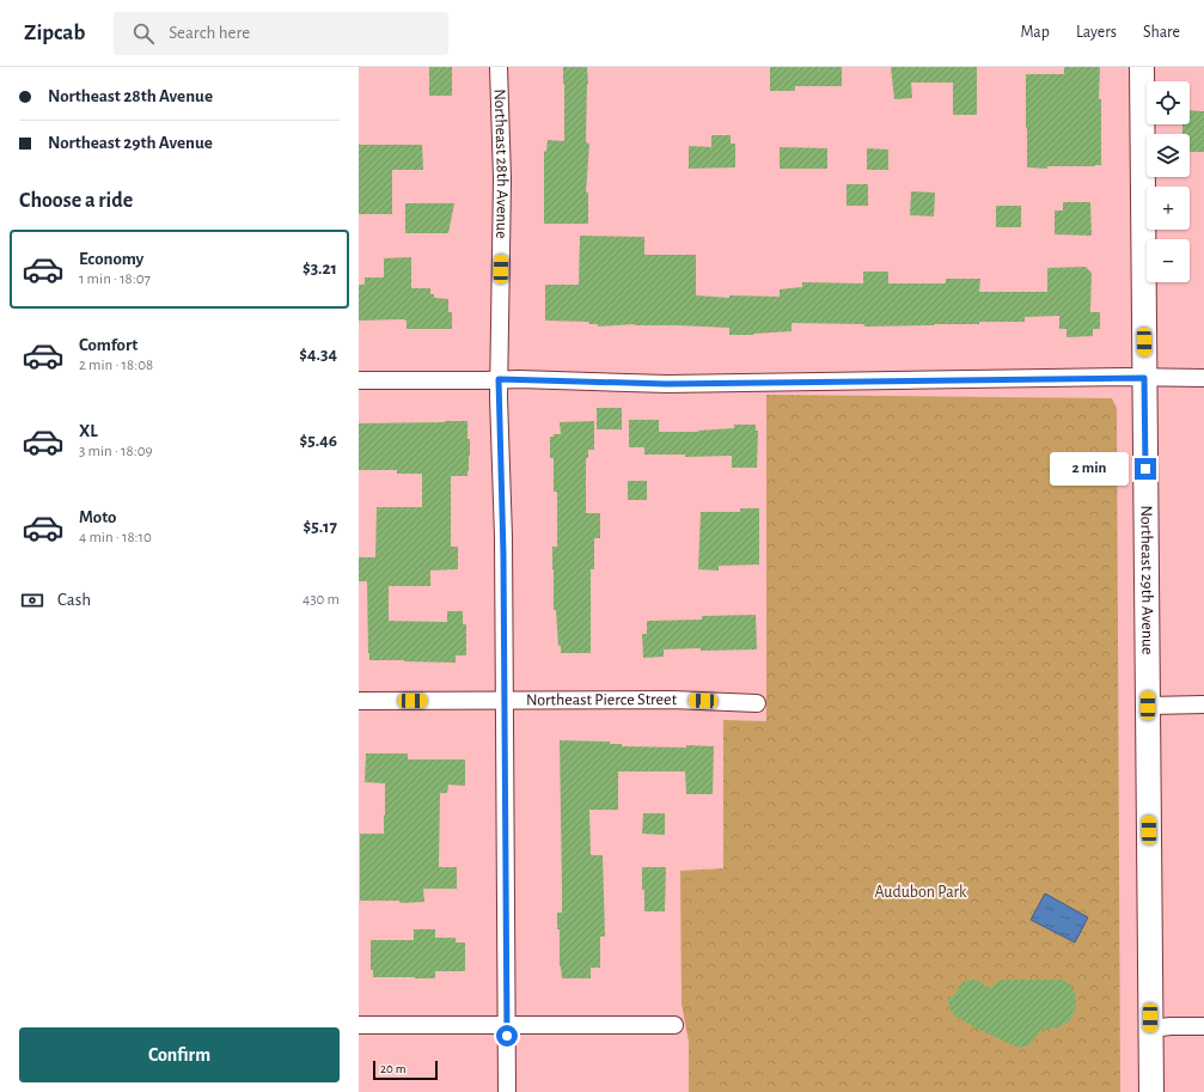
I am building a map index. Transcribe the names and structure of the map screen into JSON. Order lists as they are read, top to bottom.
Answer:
{
  "streets": {
    "street": ["Northeast 28th Avenue", "Northeast 29th Avenue", "Northeast Pierce Street"]
  },
  "crossings": [
    ["Northeast 28th Avenue", "Northeast Pierce Street"]
  ],
  "parks": ["Audubon Park"],
  "scale_bar": "20 m",
  "page": {
    "header": "Zipcab",
    "search": "Search here",
    "nav": ["Map", "Layers", "Share"],
    "banner": ["Northeast 28th Avenue", "Northeast 29th Avenue"],
    "map_buttons": ["+", "−"],
    "heading": "Choose a ride",
    "list": [
      {
        "name": "Economy",
        "note": "1 min · 18:07",
        "value": "$3.21"
      },
      {
        "name": "Comfort",
        "note": "2 min · 18:08",
        "value": "$4.34"
      },
      {
        "name": "XL",
        "note": "3 min · 18:09",
        "value": "$5.46"
      },
      {
        "name": "Moto",
        "note": "4 min · 18:10",
        "value": "$5.17"
      }
    ],
    "bubble": "2 min",
    "pay": ["Cash", "430 m"],
    "buttons": "Confirm",
    "scale": "20 m"
  }
}
